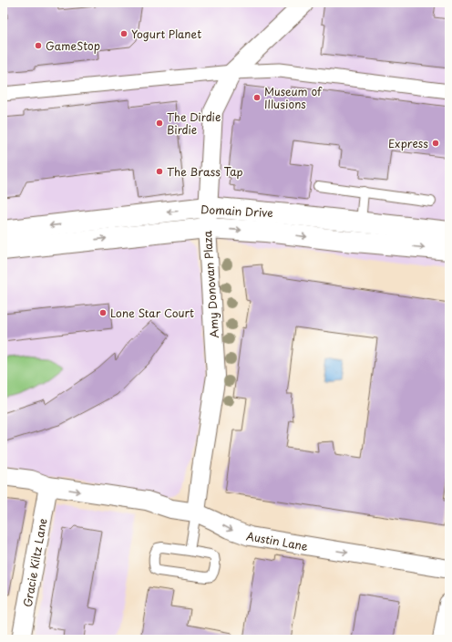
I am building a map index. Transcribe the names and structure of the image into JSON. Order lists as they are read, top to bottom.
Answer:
{
  "streets": {
    "street": [
      "Domain Drive",
      "Amy Donovan Plaza",
      "Austin Lane",
      "Gracie Kiltz Lane"
    ]
  },
  "crossings": [
    ["Domain Drive", "Amy Donovan Plaza"],
    ["Amy Donovan Plaza", "Austin Lane"],
    ["Austin Lane", "Gracie Kiltz Lane"]
  ],
  "one_way": ["Austin Lane"],
  "places": [
    "Yogurt Planet",
    "GameStop",
    "Museum of Illusions",
    "The Dirdie Birdie",
    "Express",
    "The Brass Tap",
    "Lone Star Court"
  ]
}
